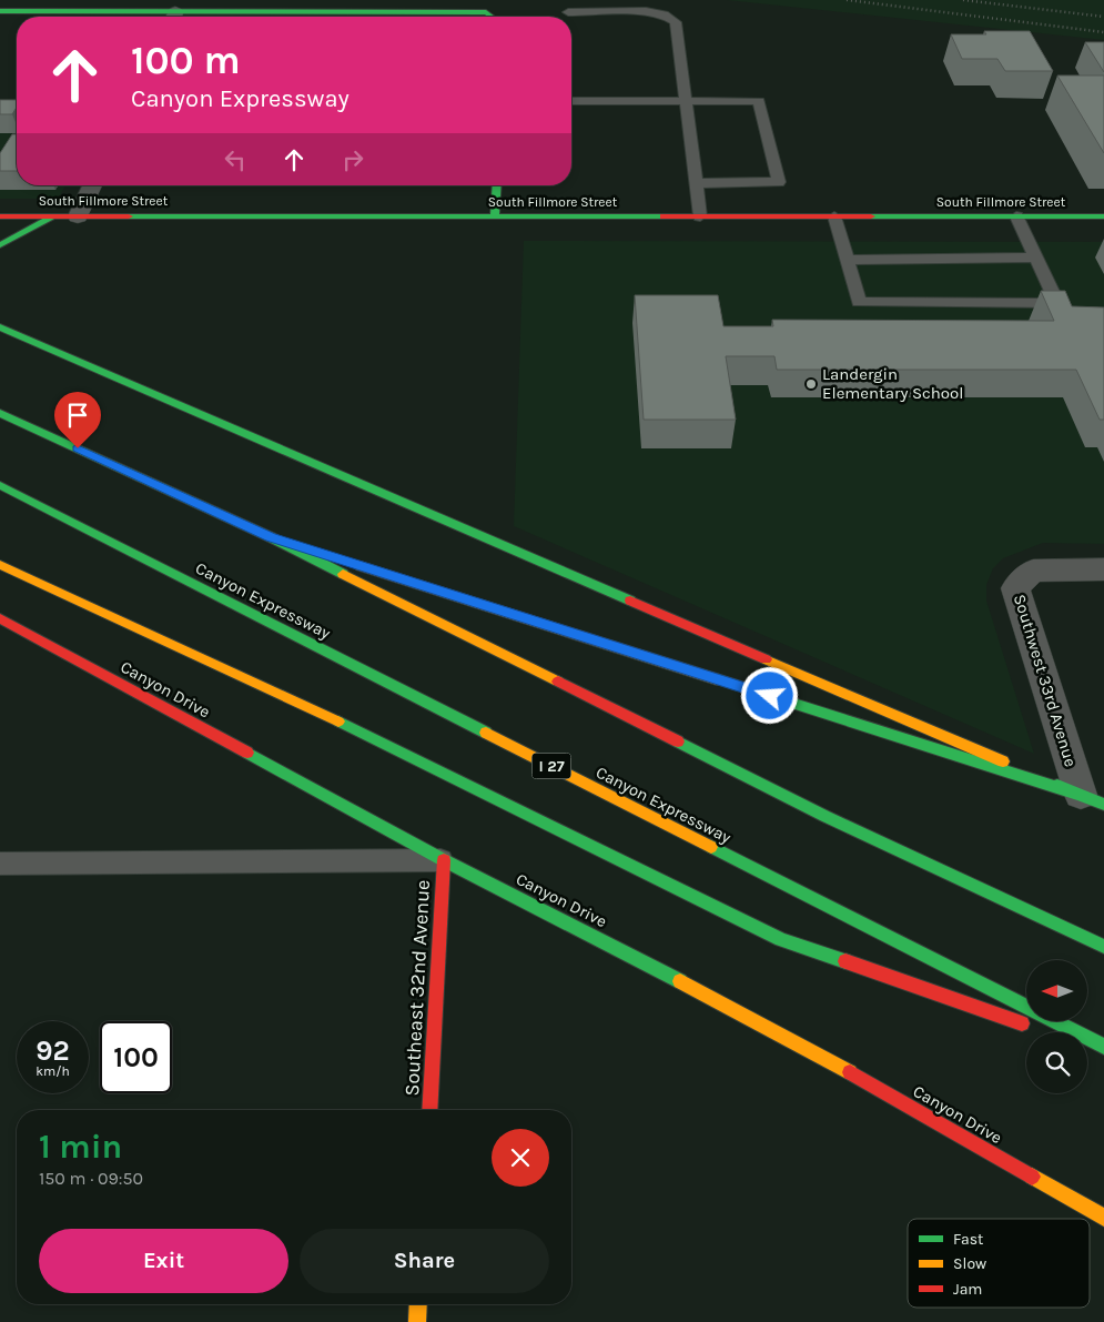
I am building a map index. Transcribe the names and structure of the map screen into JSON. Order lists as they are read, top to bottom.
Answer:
{
  "streets": {
    "main road": [
      "South Fillmore Street",
      "Canyon Expressway",
      "Canyon Drive",
      "I 27",
      "Southeast 32nd Avenue"
    ],
    "street": ["Southwest 33rd Avenue"]
  },
  "crossings": [
    ["Canyon Drive", "Southeast 32nd Avenue"]
  ],
  "places": ["Landergin Elementary School"],
  "legend": ["Fast", "Slow", "Jam"],
  "north": "left",
  "page": {
    "turn": ["100 m", "Canyon Expressway"],
    "speed": "92 km/h",
    "limit": "100",
    "heading": ["1 min", "150 m · 09:50"],
    "buttons": ["Exit", "Share"]
  }
}
